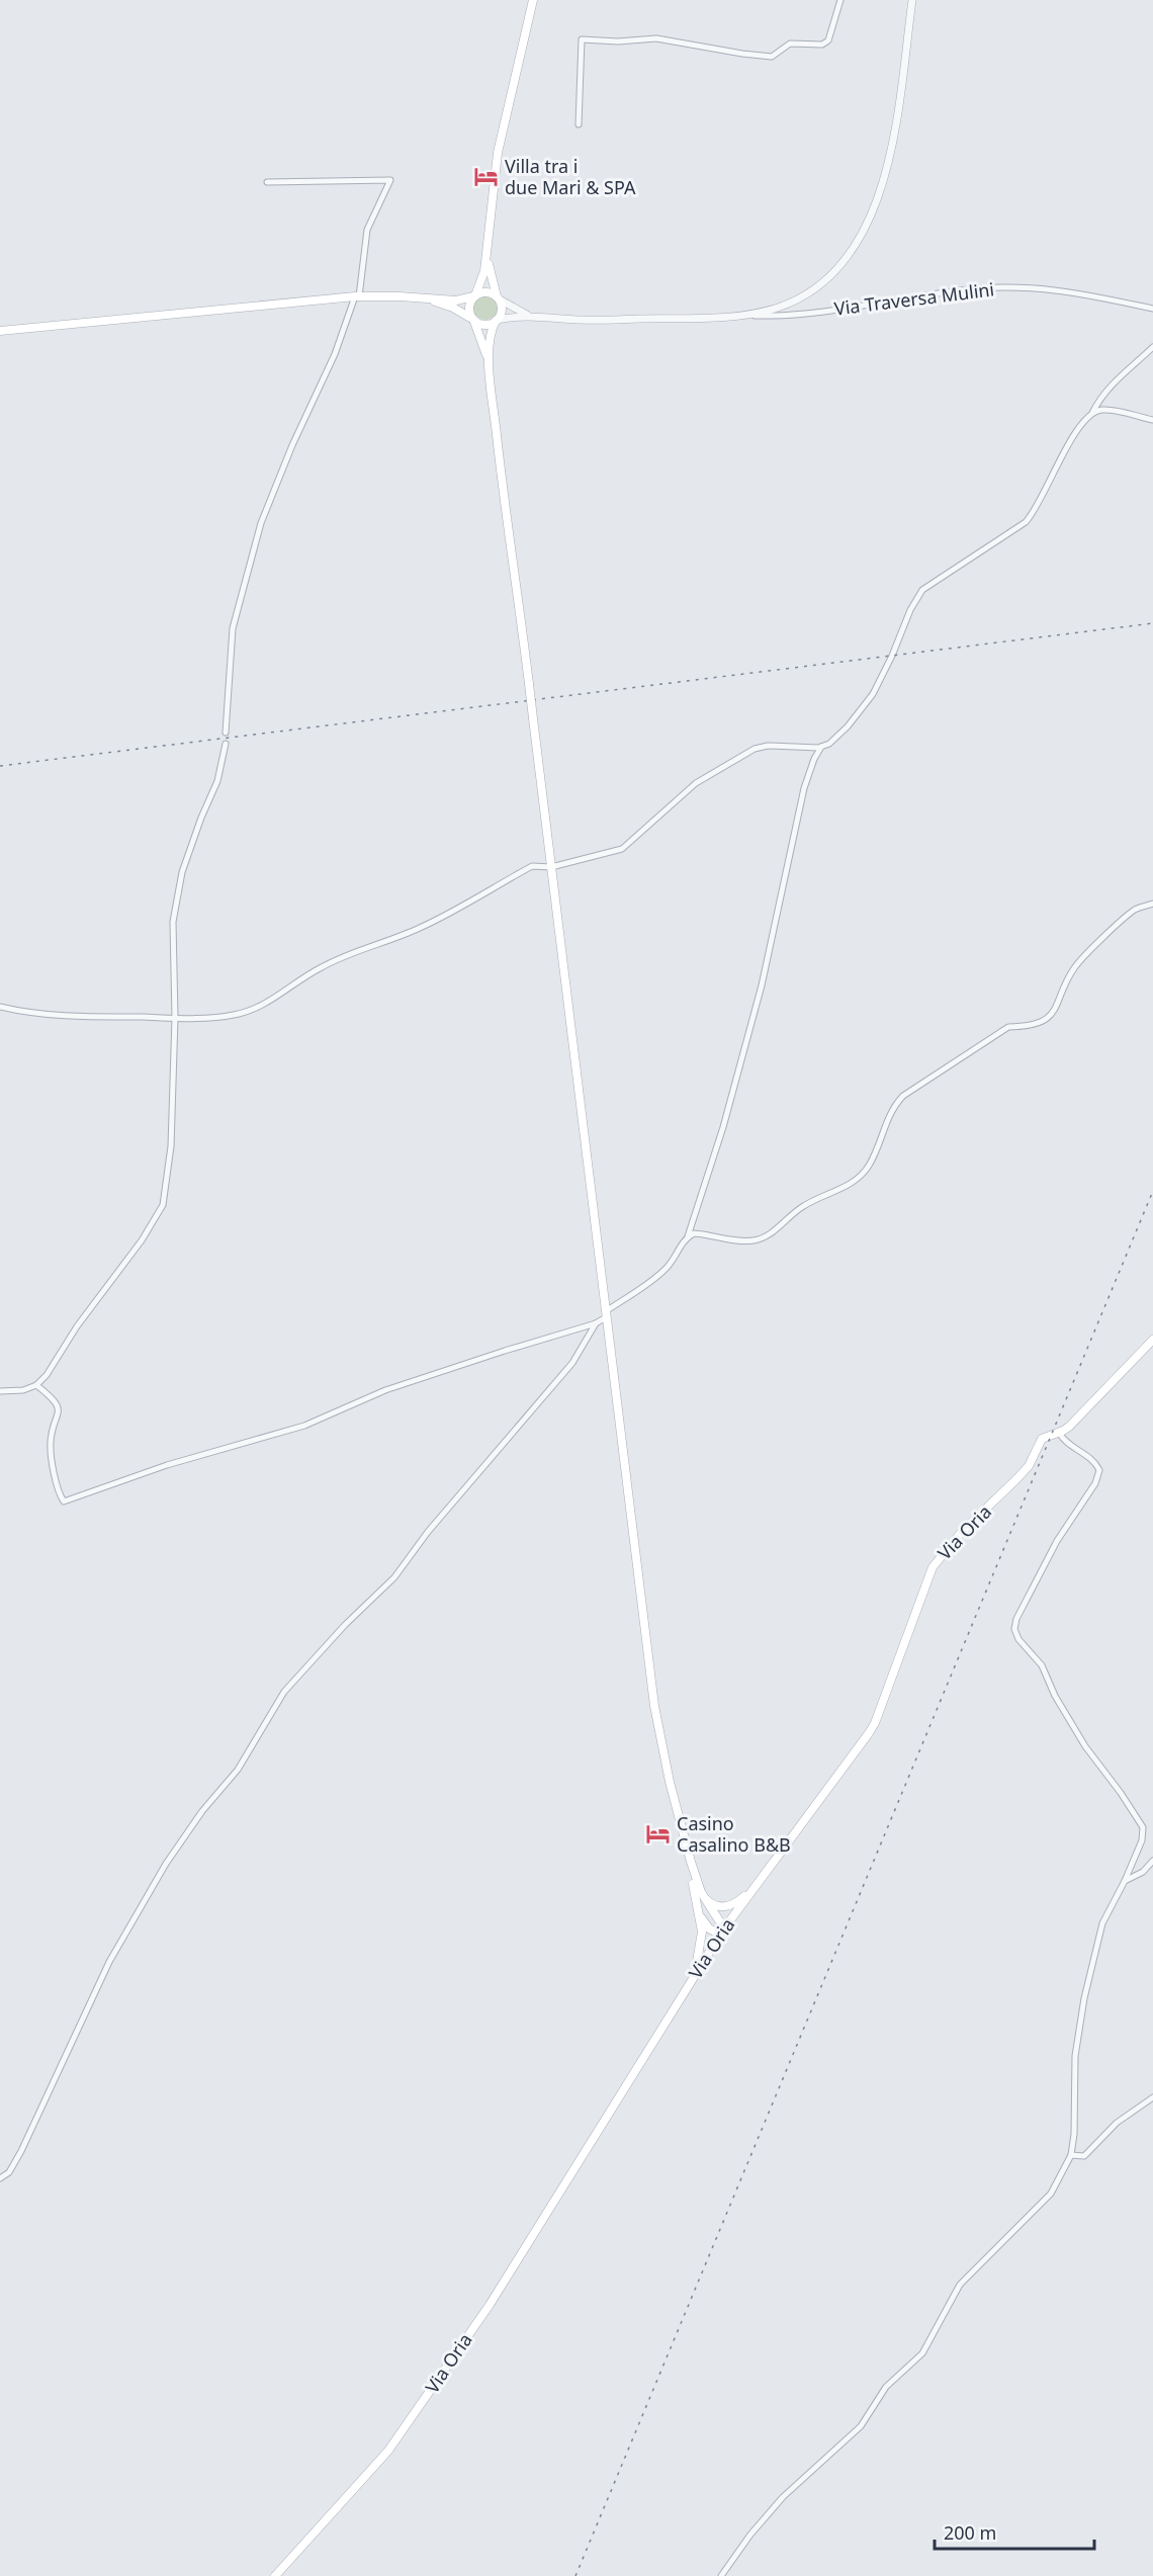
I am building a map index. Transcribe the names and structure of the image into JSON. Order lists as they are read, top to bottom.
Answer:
{
  "streets": {
    "main road": ["Via Oria"],
    "street": ["Via Traversa Mulini"]
  },
  "places": {
    "hotel": ["Villa tra i due Mari & SPA", "Casino Casalino B&B"]
  },
  "scale_bar": "200 m"
}
